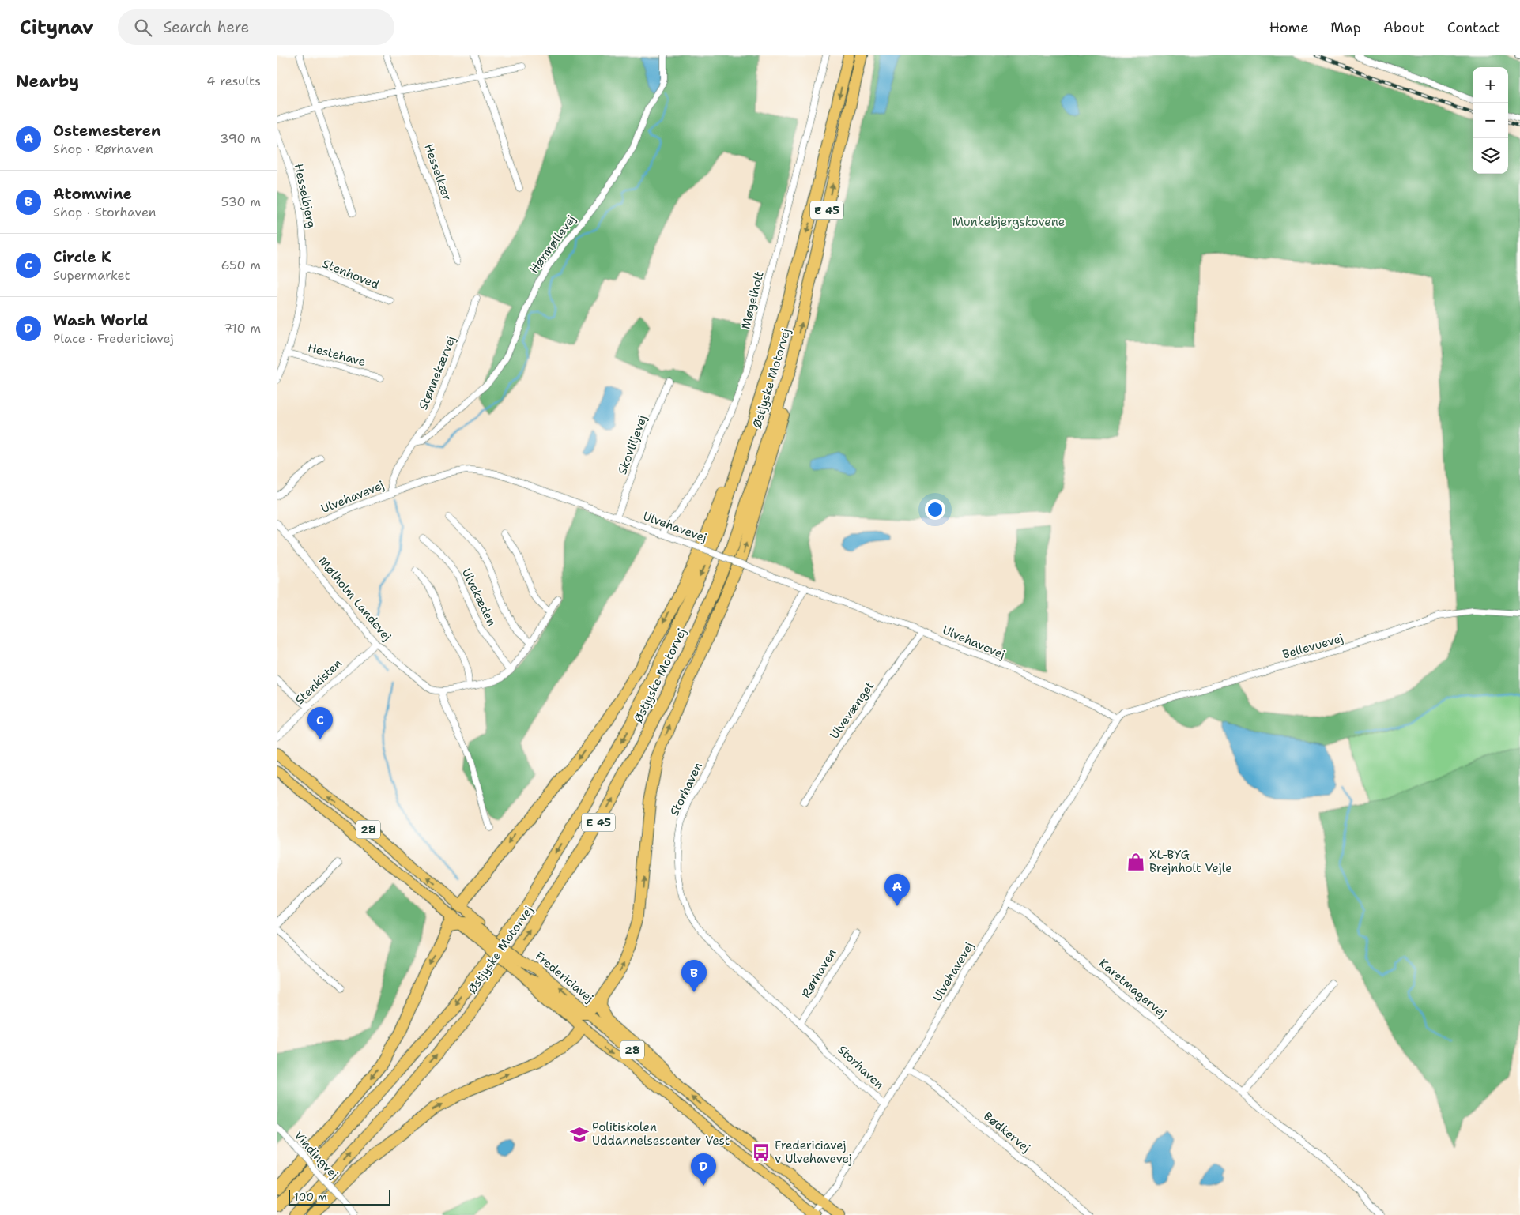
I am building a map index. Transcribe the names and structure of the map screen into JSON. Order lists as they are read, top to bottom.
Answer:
{
  "streets": {
    "highway": ["E 45", "Østjyske Motorvej"],
    "main road": ["28", "Fredericiavej"],
    "street": [
      "Hesselkær",
      "Hesselbjerg",
      "Hørmøllevej",
      "Stenhoved",
      "Møgelholt",
      "Hestehave",
      "Stønnekærvej",
      "Skovliljevej",
      "Ulvehavevej",
      "Ulvekæden",
      "Mølholm Landevej",
      "Bellevuevej",
      "Stenkisten",
      "Ulvevænget",
      "Storhaven",
      "Rørhaven",
      "Karetmagervej",
      "Bødkervej",
      "Vindingvej"
    ]
  },
  "crossings": [
    ["Hesselbjerg", "Stenhoved"],
    ["Hesselbjerg", "Hestehave"],
    ["Hørmøllevej", "Stønnekærvej"],
    ["Møgelholt", "Ulvehavevej"],
    ["Stønnekærvej", "Ulvehavevej"],
    ["Skovliljevej", "Ulvehavevej"],
    ["Ulvehavevej", "Mølholm Landevej"],
    ["Ulvehavevej", "Bellevuevej"],
    ["Ulvehavevej", "Ulvevænget"],
    ["Ulvehavevej", "Storhaven"],
    ["Ulvehavevej", "28"],
    ["Ulvehavevej", "Fredericiavej"],
    ["Ulvehavevej", "Karetmagervej"],
    ["Ulvehavevej", "Bødkervej"],
    ["Mølholm Landevej", "Stenkisten"],
    ["Storhaven", "Rørhaven"]
  ],
  "parks": ["Munkebjergskovene"],
  "places": {
    "shop": ["XL-BYG Brejnholt Vejle"],
    "school or university": ["Politiskolen Uddannelsescenter Vest"],
    "bus stop": ["Fredericiavej v Ulvehavevej"]
  },
  "scale_bar": "100 m",
  "page": {
    "header": "Citynav",
    "search": "Search here",
    "nav": [
      "Home",
      "Map",
      "About",
      "Contact"
    ],
    "heading": ["Nearby", "4 results"],
    "map_buttons": ["+", "−"],
    "list": [
      {
        "mark": "A",
        "name": "Ostemesteren",
        "note": "Shop · Rørhaven",
        "value": "390 m"
      },
      {
        "mark": "B",
        "name": "Atomwine",
        "note": "Shop · Storhaven",
        "value": "530 m"
      },
      {
        "mark": "C",
        "name": "Circle K",
        "note": "Supermarket",
        "value": "650 m"
      },
      {
        "mark": "D",
        "name": "Wash World",
        "note": "Place · Fredericiavej",
        "value": "710 m"
      }
    ],
    "pins": [
      "C",
      "A",
      "B",
      "D"
    ],
    "scale": "100 m"
  }
}
